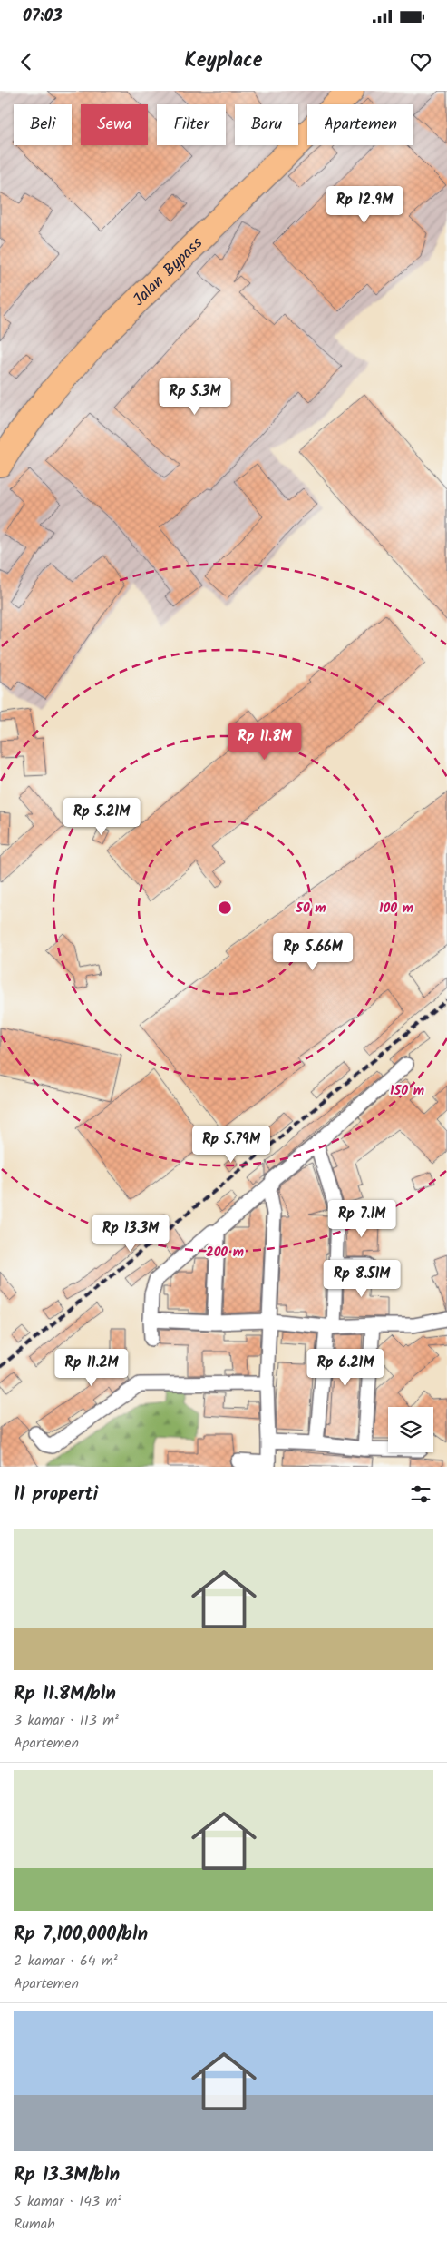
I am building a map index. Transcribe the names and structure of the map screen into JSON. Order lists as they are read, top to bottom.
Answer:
{
  "streets": {
    "highway": ["Jalan Bypass"]
  },
  "page": {
    "status": "07:03",
    "header": "Keyplace",
    "chip": [
      "Beli",
      "Sewa",
      "Filter",
      "Baru",
      "Apartemen"
    ],
    "price": [
      "Rp 12.9M",
      "Rp 5.3M",
      "Rp 11.8M",
      "Rp 5.21M",
      "Rp 5.66M",
      "Rp 5.79M",
      "Rp 7.1M",
      "Rp 13.3M",
      "Rp 8.51M",
      "Rp 11.2M",
      "Rp 6.21M"
    ],
    "heading": "11 properti",
    "list": [
      {
        "name": "Rp 11.8M/bln",
        "note": "3 kamar · 113 m² · Apartemen"
      },
      {
        "name": "Rp 7,100,000/bln",
        "note": "2 kamar · 64 m² · Apartemen"
      },
      {
        "name": "Rp 13.3M/bln",
        "note": "5 kamar · 143 m² · Rumah"
      }
    ]
  },
  "rings": [
    "50 m",
    "100 m",
    "150 m",
    "200 m"
  ]
}
